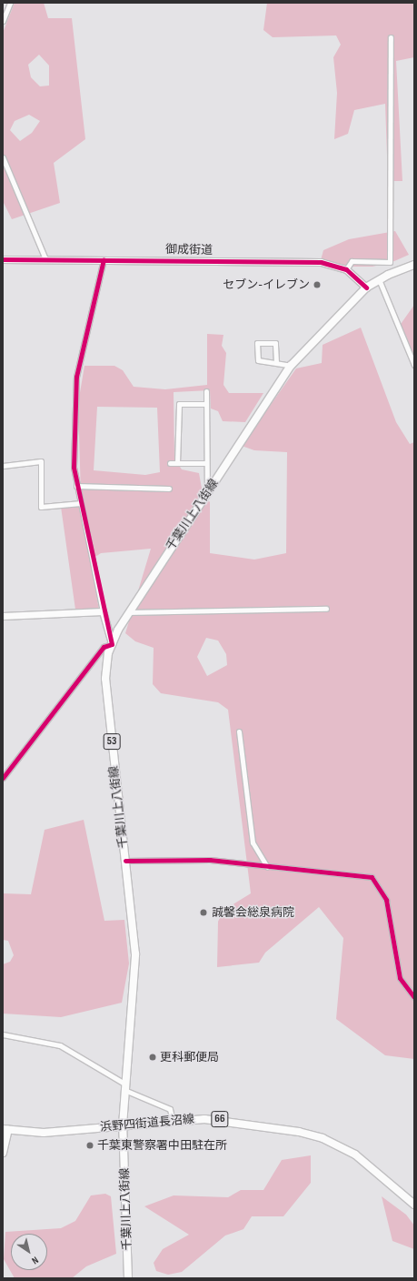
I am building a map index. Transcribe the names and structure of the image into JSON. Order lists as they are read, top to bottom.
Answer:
{
  "streets": {
    "main road": [
      "千葉川上八街線",
      "53",
      "66",
      "浜野四街道長沼線"
    ],
    "street": ["御成街道"]
  },
  "crossings": [
    ["御成街道", "千葉川上八街線"],
    ["御成街道", "53"],
    ["千葉川上八街線", "53"],
    ["千葉川上八街線", "浜野四街道長沼線"]
  ],
  "places": [
    "セブン-イレブン",
    "誠馨会総泉病院",
    "更科郵便局",
    "千葉東警察署中田駐在所"
  ],
  "north": "bottom right"
}
